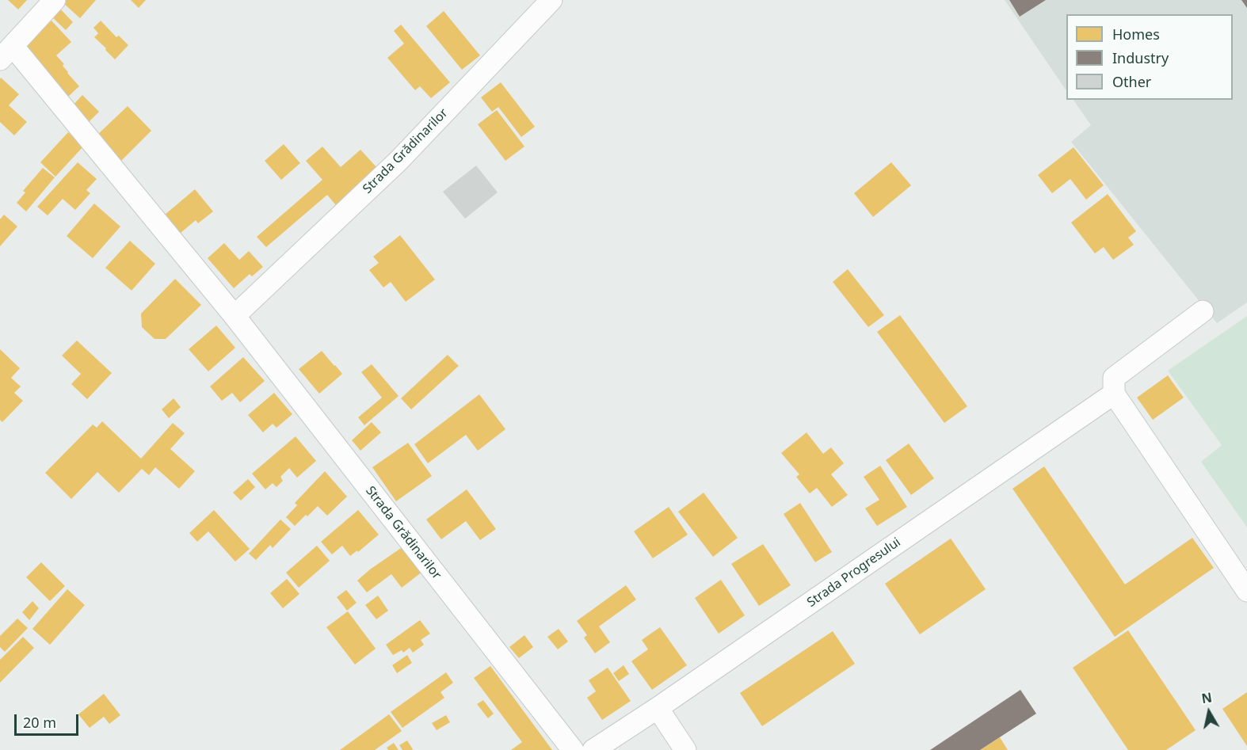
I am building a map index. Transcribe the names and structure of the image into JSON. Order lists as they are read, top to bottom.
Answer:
{
  "streets": {
    "street": ["Strada Grădinarilor", "Strada Progresului"]
  },
  "legend": ["Homes", "Industry", "Other"],
  "scale_bar": "20 m",
  "north": "top"
}
